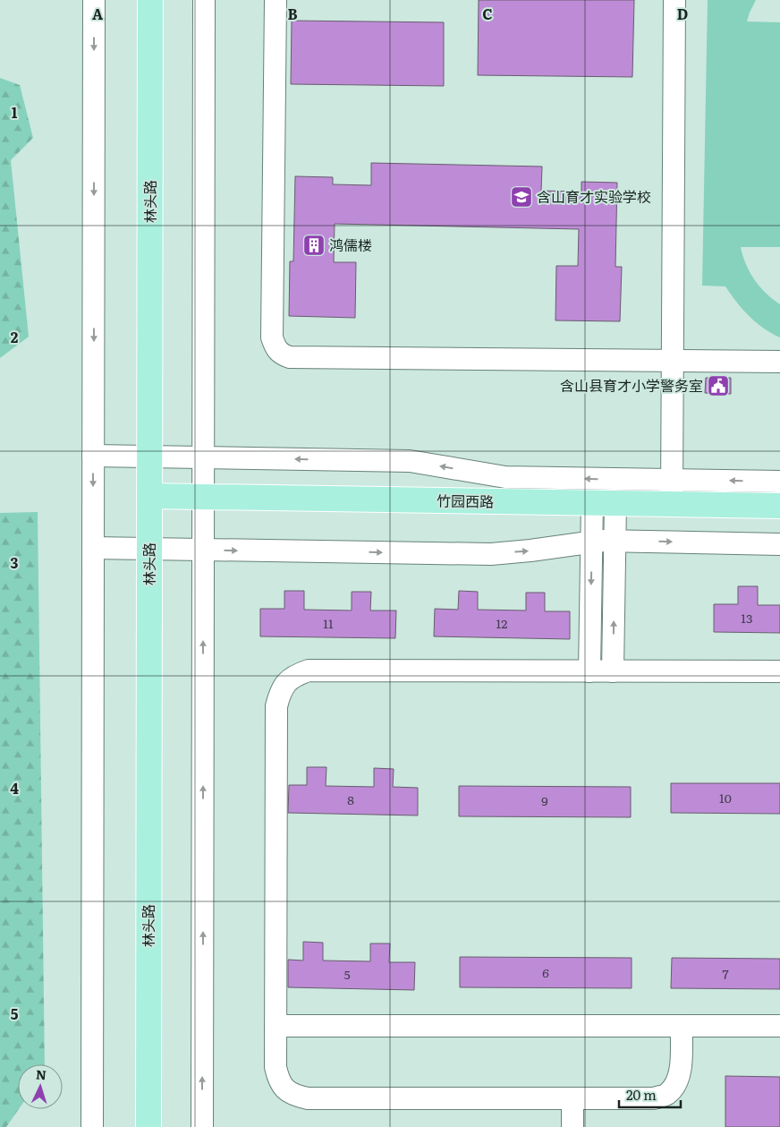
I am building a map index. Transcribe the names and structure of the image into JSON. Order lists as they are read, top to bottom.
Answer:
{
  "streets": {
    "main road": ["林头路", "竹园西路"]
  },
  "crossings": [
    ["林头路", "竹园西路"]
  ],
  "places": {
    "school or university": ["含山育才实验学校"],
    "building": ["鸿儒楼"],
    "public building": ["含山县育才小学警务室"]
  },
  "house_numbers": [
    "13",
    "11",
    "12",
    "10",
    "8",
    "9",
    "6",
    "7",
    "5"
  ],
  "scale_bar": "20 m",
  "north": "top",
  "grid": {
    "columns": [
      "A",
      "B",
      "C",
      "D"
    ],
    "rows": [
      "1",
      "2",
      "3",
      "4",
      "5"
    ]
  }
}
